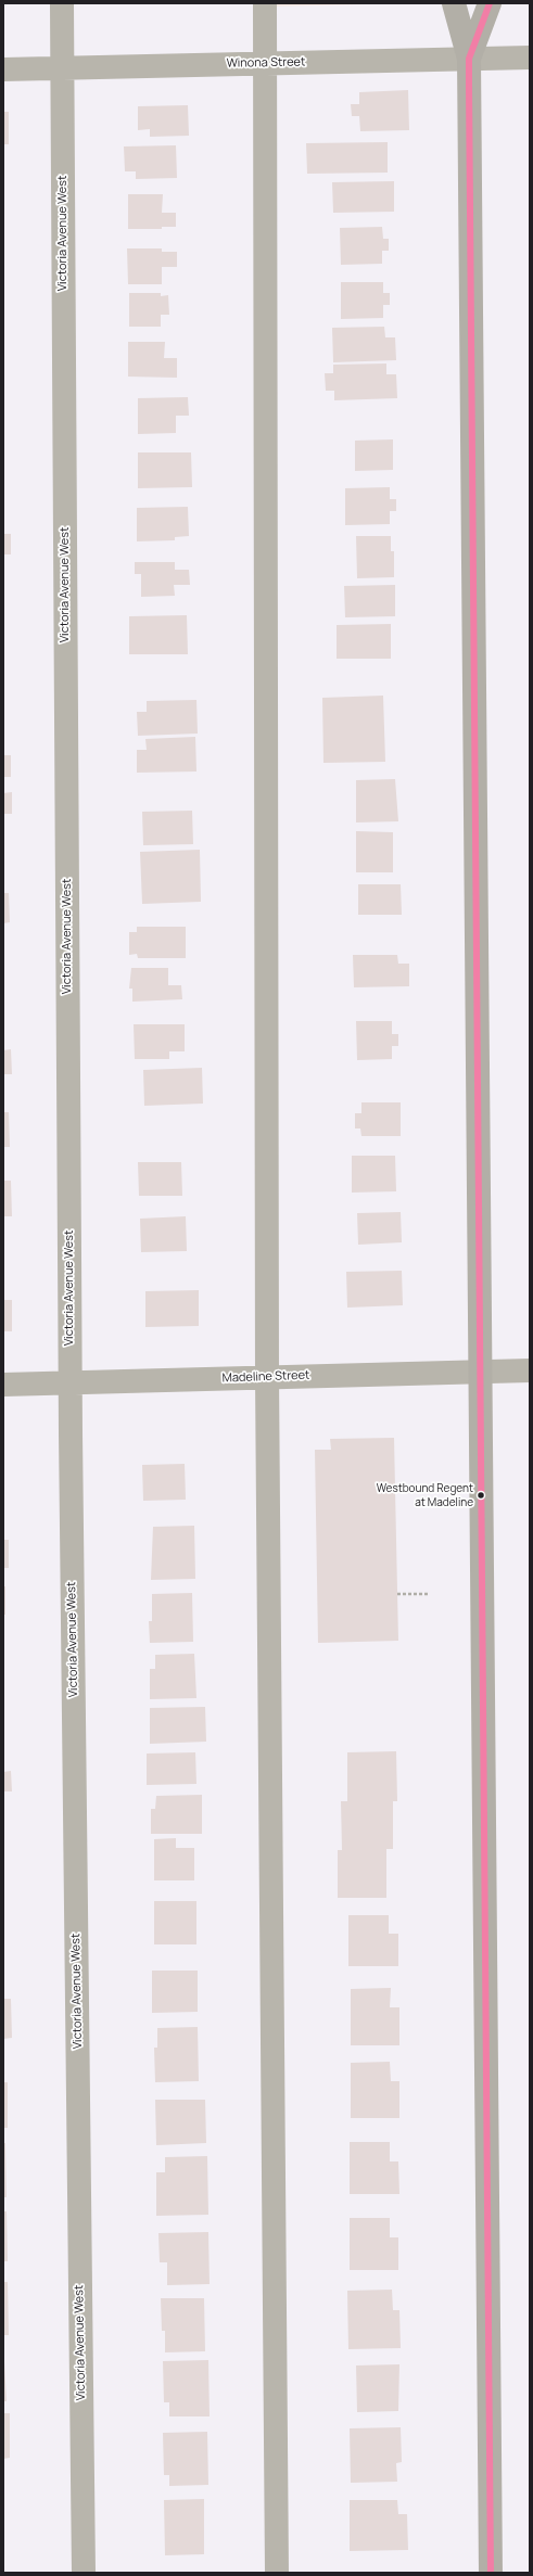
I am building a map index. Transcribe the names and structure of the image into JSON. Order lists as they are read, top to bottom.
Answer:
{
  "streets": {
    "street": ["Winona Street", "Victoria Avenue West", "Madeline Street"]
  },
  "crossings": [
    ["Winona Street", "Victoria Avenue West"],
    ["Victoria Avenue West", "Madeline Street"]
  ],
  "places": ["Westbound Regent at Madeline"]
}
